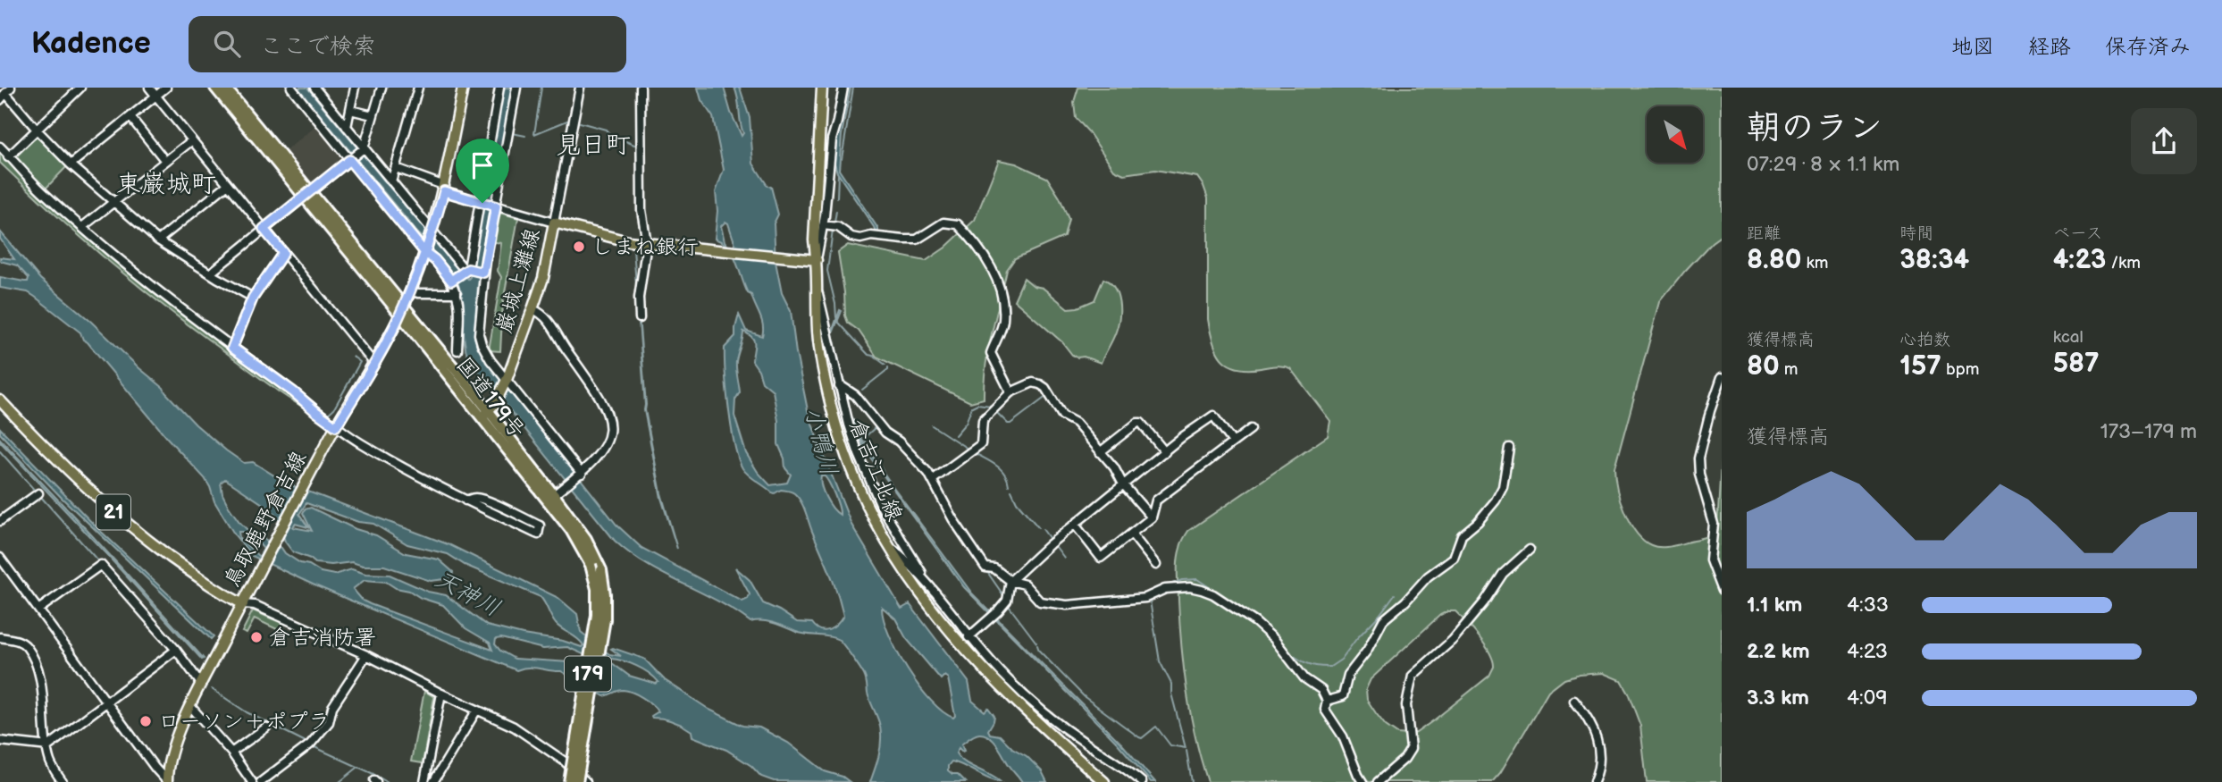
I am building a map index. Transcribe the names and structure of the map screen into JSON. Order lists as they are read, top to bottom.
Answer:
{
  "streets": {
    "highway": ["国道179号", "179"],
    "main road": [
      "巌城上灘線",
      "倉吉江北線",
      "21",
      "鳥取鹿野倉吉線"
    ]
  },
  "crossings": [
    ["巌城上灘線", "国道179号"],
    ["巌城上灘線", "倉吉江北線"],
    ["国道179号", "鳥取鹿野倉吉線"]
  ],
  "districts": ["見日町", "東巌城町"],
  "water": ["小鴨川", "天神川"],
  "places": ["しまね銀行", "倉吉消防署", "ローソン＋ポプラ"],
  "north": "bottom right",
  "page": {
    "header": "Kadence",
    "search": "ここで検索",
    "nav": ["地図", "経路", "保存済み"],
    "heading": ["朝のラン", "07:29 · 8 × 1.1 km"],
    "stats": [
      ["距離", "8.80 km"],
      ["時間", "38:34"],
      ["ペース", "4:23 /km"],
      ["獲得標高", "80 m"],
      ["心拍数", "157 bpm"],
      ["kcal", "587"]
    ],
    "chart": ["獲得標高", "173–179 m"],
    "list": [
      {
        "name": "1.1 km",
        "note": "4:33"
      },
      {
        "name": "2.2 km",
        "note": "4:23"
      },
      {
        "name": "3.3 km",
        "note": "4:09"
      }
    ]
  }
}
